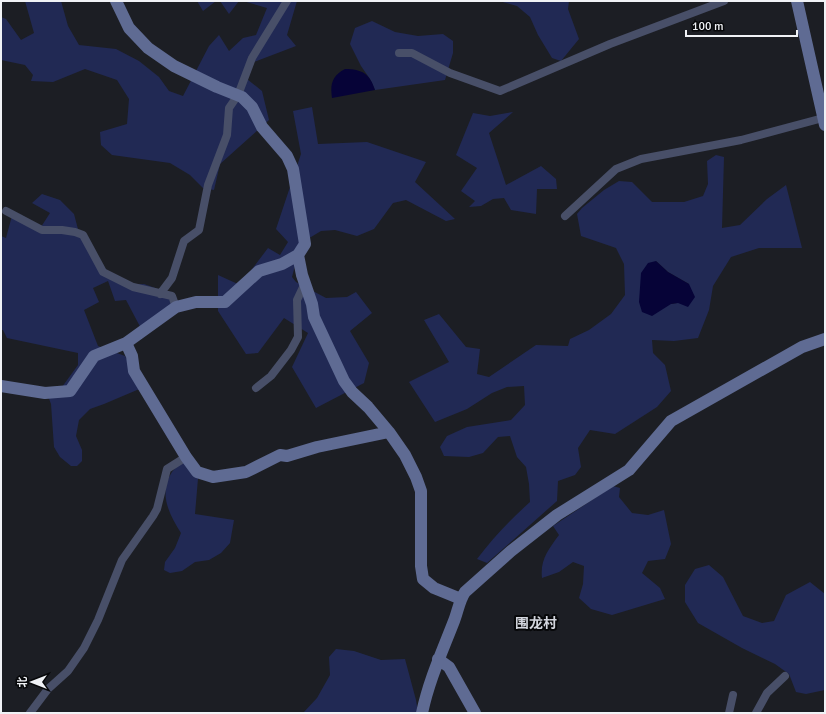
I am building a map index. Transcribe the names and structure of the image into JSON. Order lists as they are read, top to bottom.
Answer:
{
  "districts": ["围龙村"],
  "scale_bar": "100 m",
  "north": "left"
}
